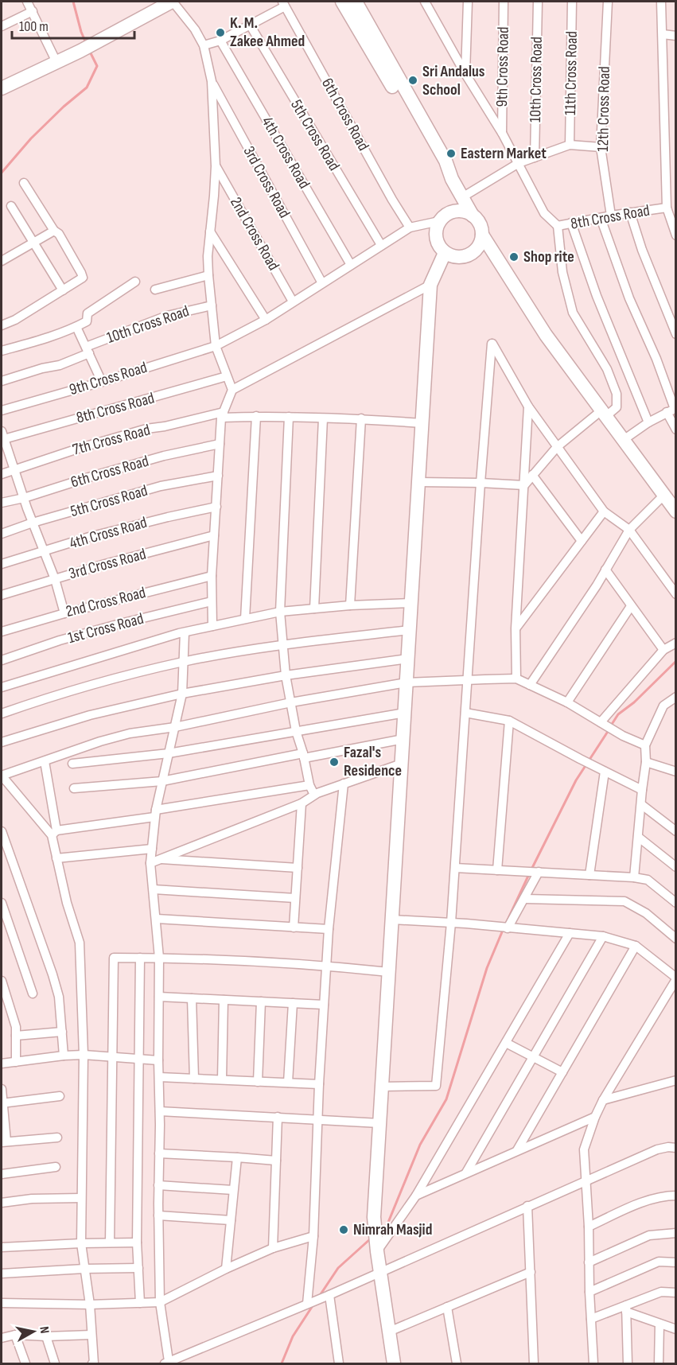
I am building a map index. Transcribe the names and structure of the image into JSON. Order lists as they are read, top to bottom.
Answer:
{
  "streets": {
    "street": [
      "9th Cross Road",
      "11th Cross Road",
      "10th Cross Road",
      "12th Cross Road",
      "6th Cross Road",
      "5th Cross Road",
      "4th Cross Road",
      "3rd Cross Road",
      "8th Cross Road",
      "2nd Cross Road",
      "7th Cross Road",
      "1st Cross Road"
    ]
  },
  "crossings": [
    ["9th Cross Road", "6th Cross Road"],
    ["9th Cross Road", "5th Cross Road"],
    ["9th Cross Road", "4th Cross Road"],
    ["9th Cross Road", "3rd Cross Road"],
    ["9th Cross Road", "8th Cross Road"],
    ["9th Cross Road", "2nd Cross Road"],
    ["12th Cross Road", "8th Cross Road"]
  ],
  "places": [
    "K. M. Zakee Ahmed",
    "Sri Andalus School",
    "Eastern Market",
    "Shop rite",
    "Fazal's Residence",
    "Nimrah Masjid"
  ],
  "scale_bar": "100 m",
  "north": "right"
}
